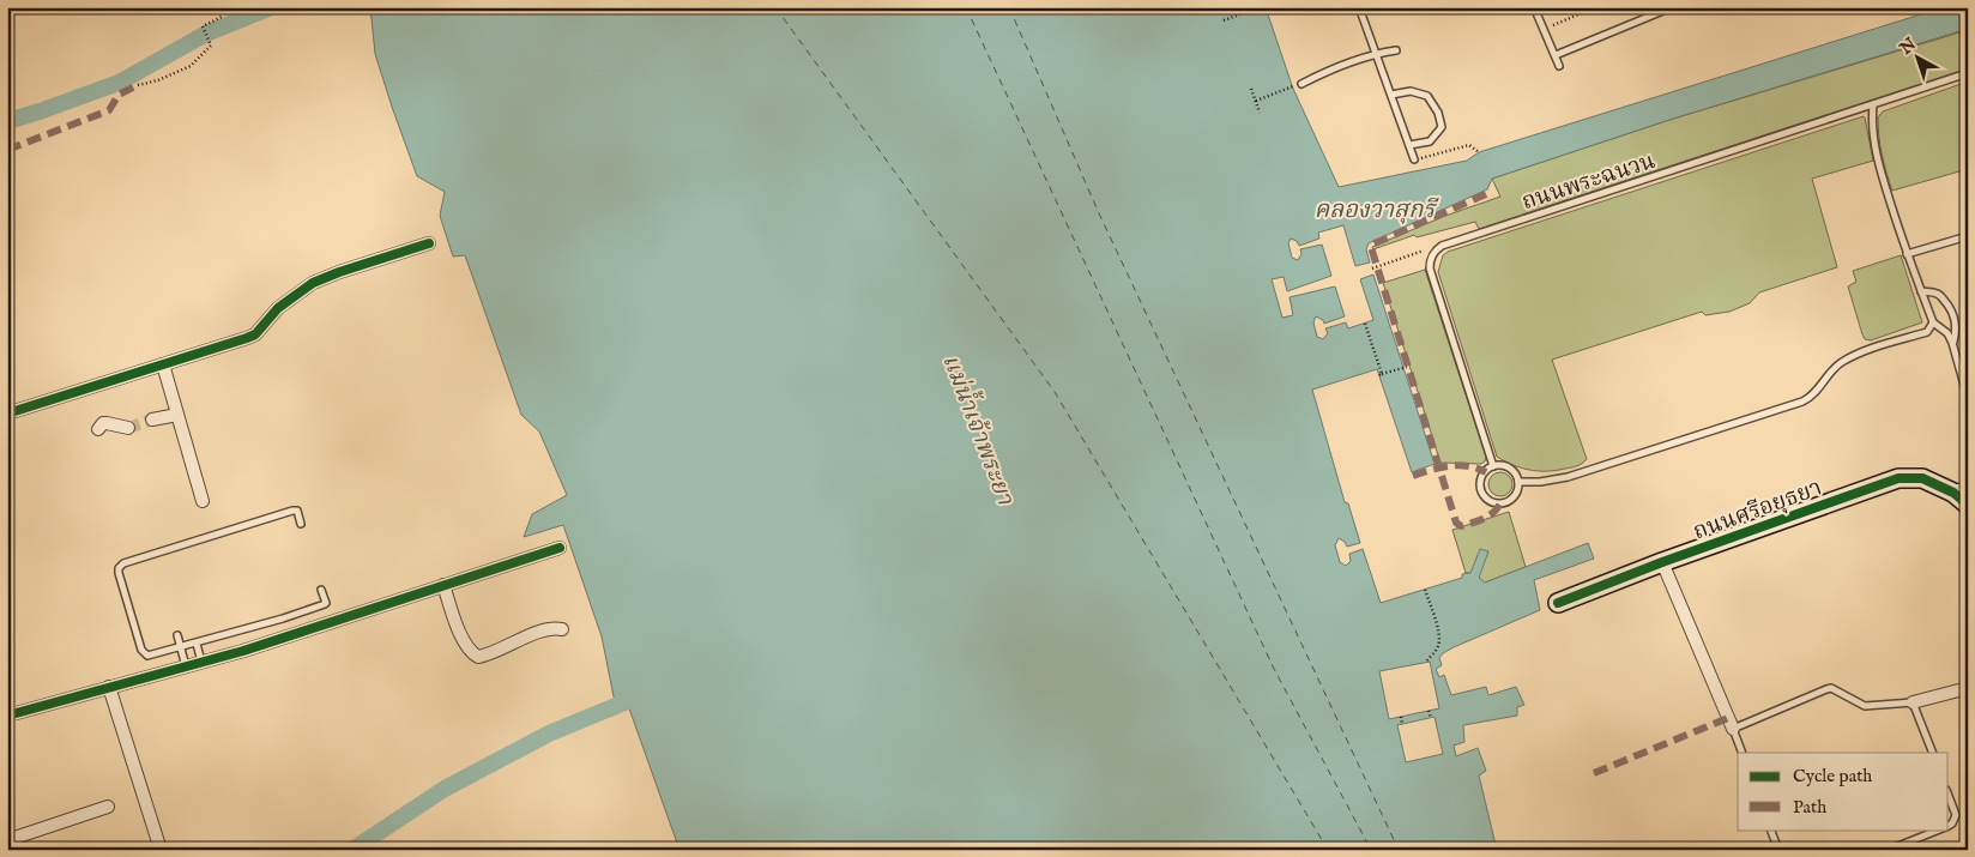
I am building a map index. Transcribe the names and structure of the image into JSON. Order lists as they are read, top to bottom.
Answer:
{
  "streets": {
    "street": ["ถนนศรีอยุธยา"],
    "lane": ["ถนนพระฉนวน"]
  },
  "water": ["คลองวาสุกรี", "แม่น้ำเจ้าพระยา"],
  "legend": ["Cycle path", "Path"],
  "north": "top left"
}
